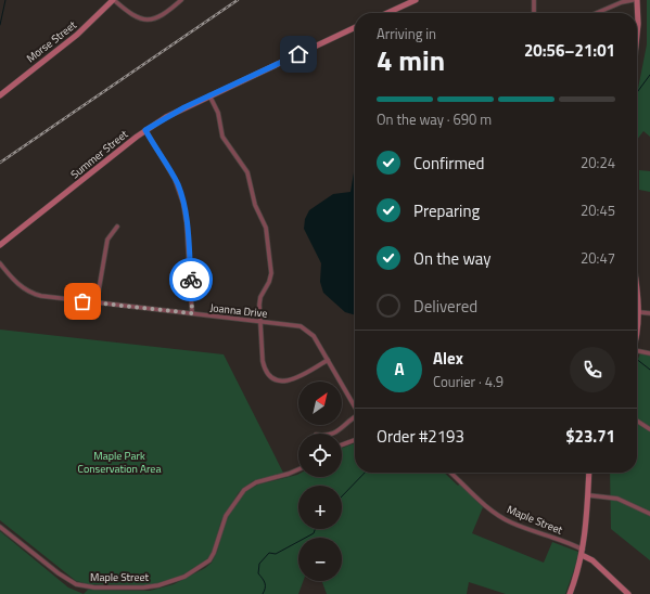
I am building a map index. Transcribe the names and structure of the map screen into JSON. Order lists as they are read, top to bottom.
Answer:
{
  "streets": {
    "street": [
      "Morse Street",
      "Summer Street",
      "Joanna Drive",
      "Maple Street"
    ]
  },
  "parks": ["Maple Park Conservation Area"],
  "north": "top right",
  "page": {
    "heading": ["4 min", "Arriving in", "20:56–21:01"],
    "panel": [
      "Alex",
      "Courier · 4.9",
      "Order #2193",
      "$23.71"
    ],
    "bar": "On the way · 690 m",
    "list": [
      ["Confirmed", "20:24"],
      ["Preparing", "20:45"],
      ["On the way", "20:47"],
      "Delivered"
    ],
    "round": "A",
    "map_buttons": ["+", "−"]
  }
}
